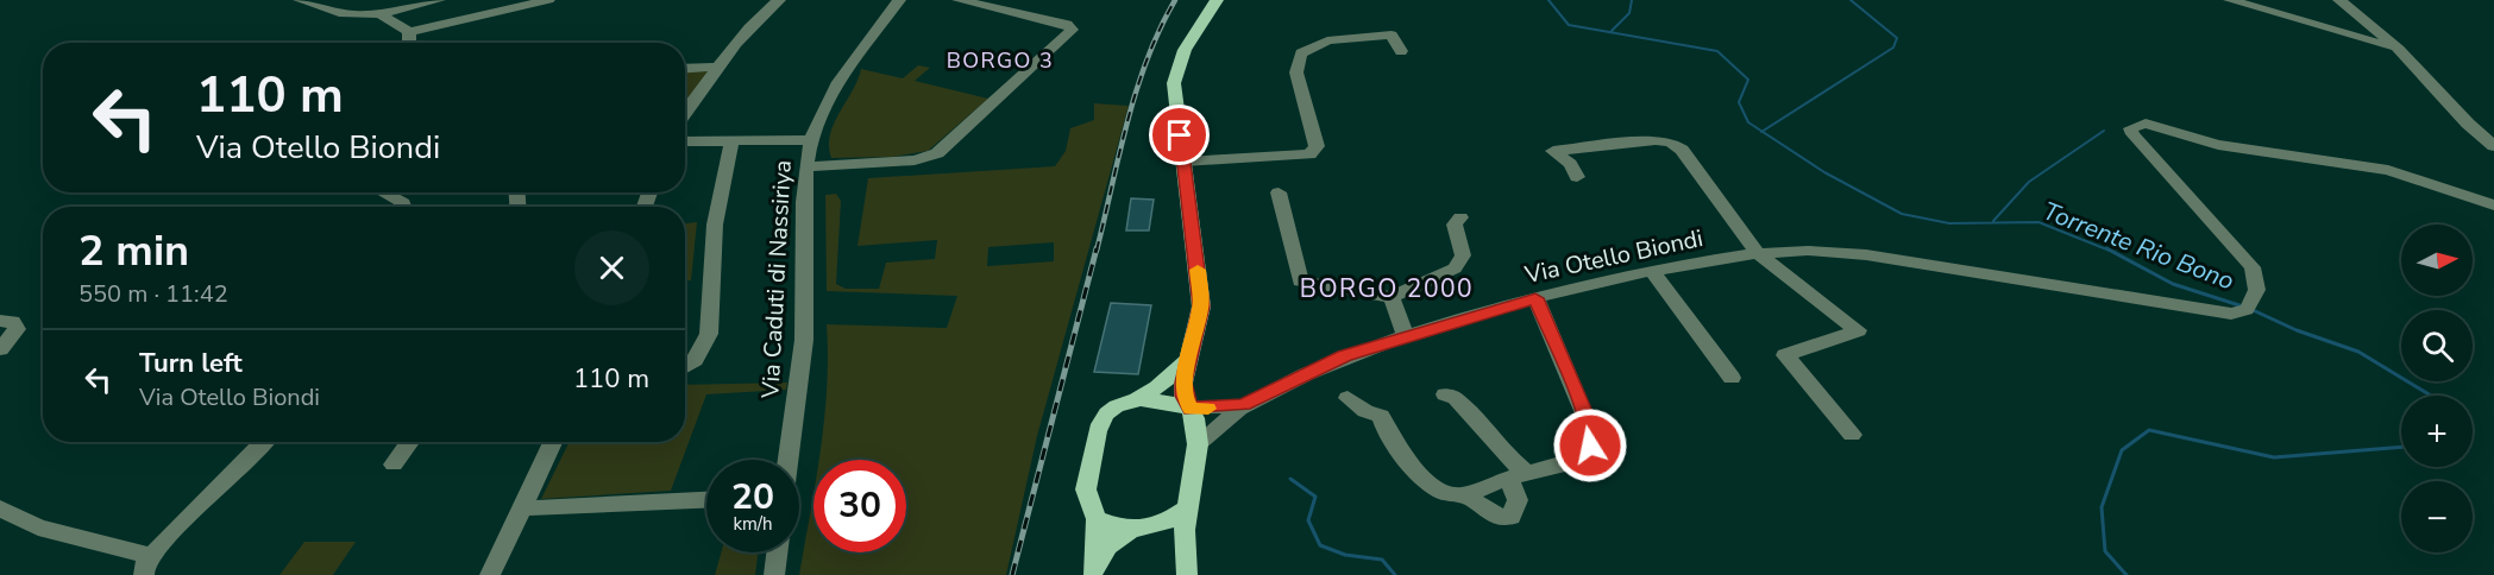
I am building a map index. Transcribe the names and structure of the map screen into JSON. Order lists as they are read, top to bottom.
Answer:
{
  "streets": {
    "street": ["Via Otello Biondi", "Via Caduti di Nassiriya"]
  },
  "districts": ["BORGO 3", "BORGO 2000"],
  "water": ["Torrente Rio Bono"],
  "north": "right",
  "page": {
    "turn": ["110 m", "Via Otello Biondi"],
    "heading": ["2 min", "550 m · 11:42"],
    "map_buttons": ["+", "−"],
    "list": [
      {
        "name": "Turn left",
        "note": "Via Otello Biondi",
        "value": "110 m"
      }
    ],
    "speed": "20 km/h",
    "limit": "30"
  }
}
